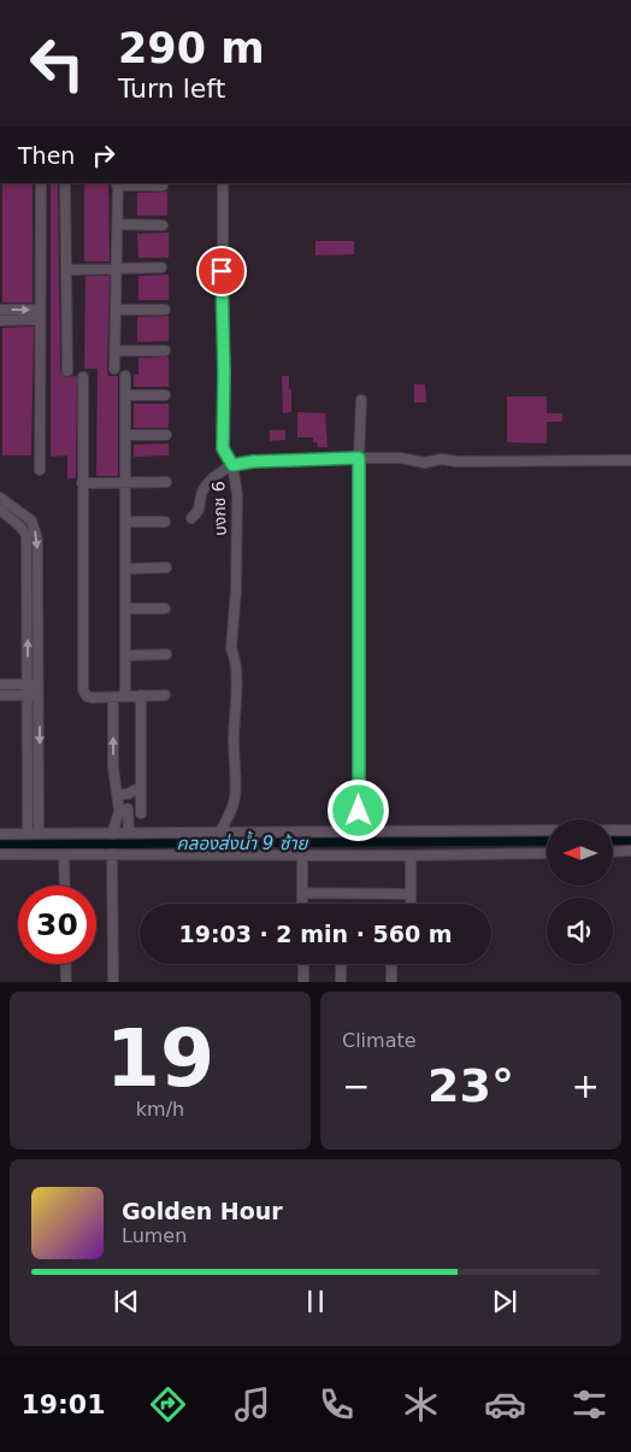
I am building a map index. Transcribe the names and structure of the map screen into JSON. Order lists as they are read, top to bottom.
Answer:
{
  "streets": {
    "street": ["บงกช 6"]
  },
  "water": ["คลองส่งน้ำ 9 ซ้าย"],
  "north": "left",
  "page": {
    "turn": ["290 m", "Turn left"],
    "then": "Then",
    "limit": "30",
    "trip": "19:03 · 2 min · 560 m",
    "tile": [
      ["19", "km/h"],
      "Climate"
    ],
    "heat": ["−", "23°", "+"],
    "song": ["Golden Hour", "Lumen"],
    "tabs": "19:01"
  }
}
